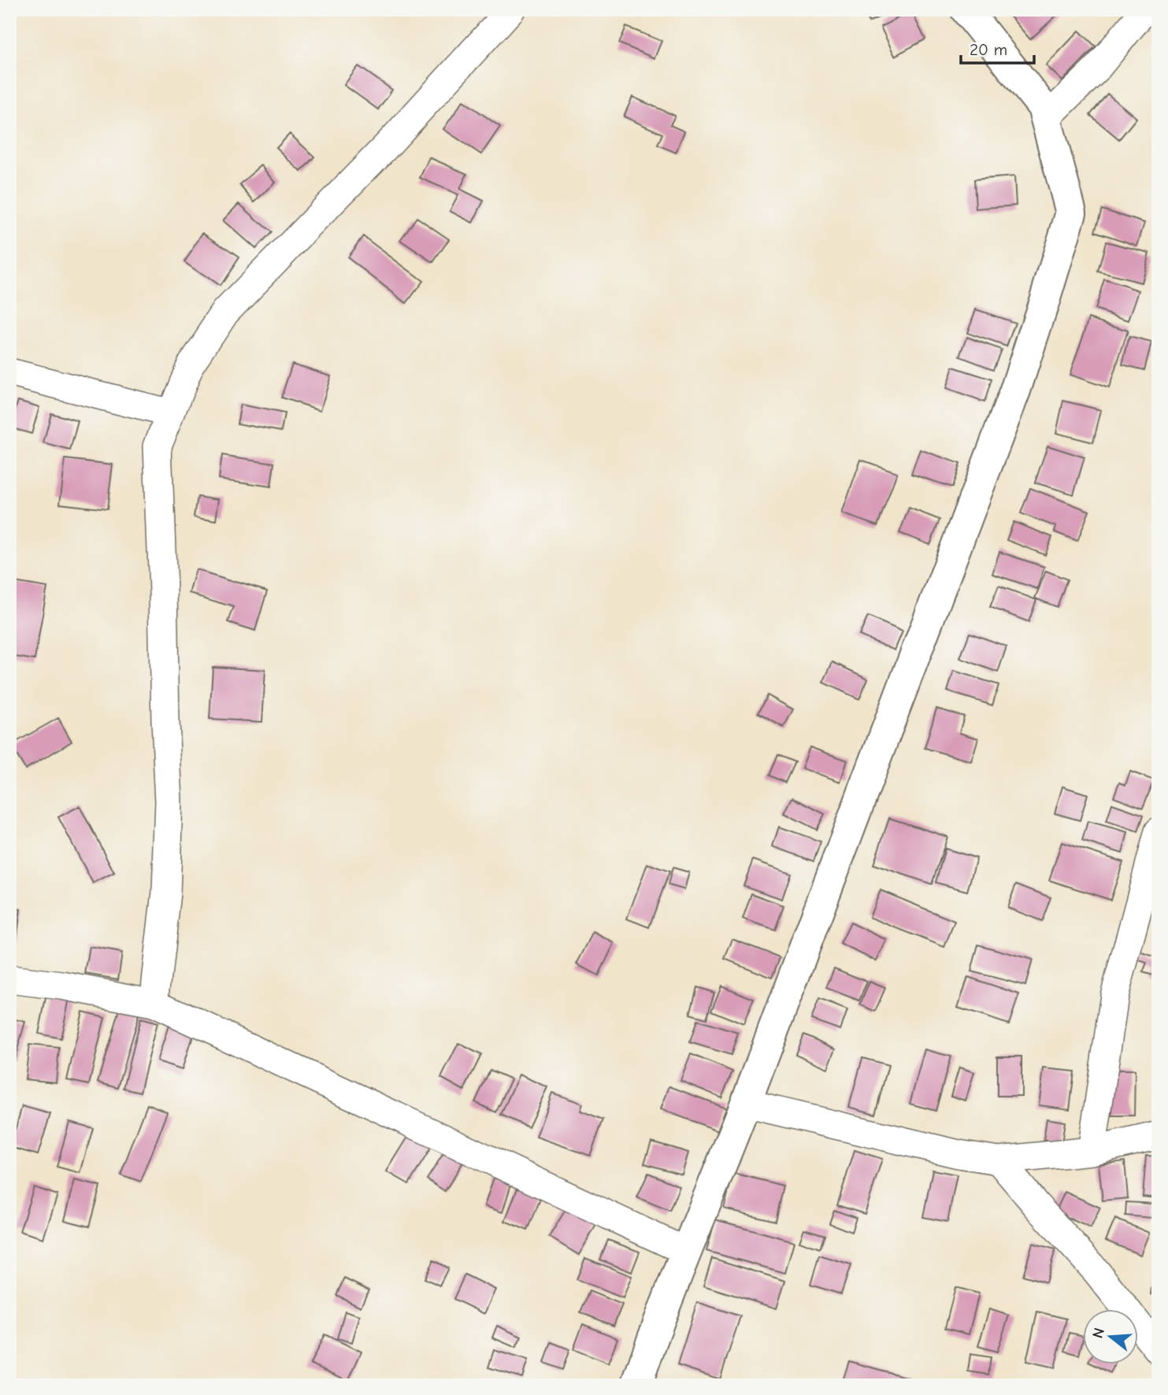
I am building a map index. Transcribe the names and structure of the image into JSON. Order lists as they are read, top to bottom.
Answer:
{
  "scale_bar": "20 m",
  "north": "left"
}
